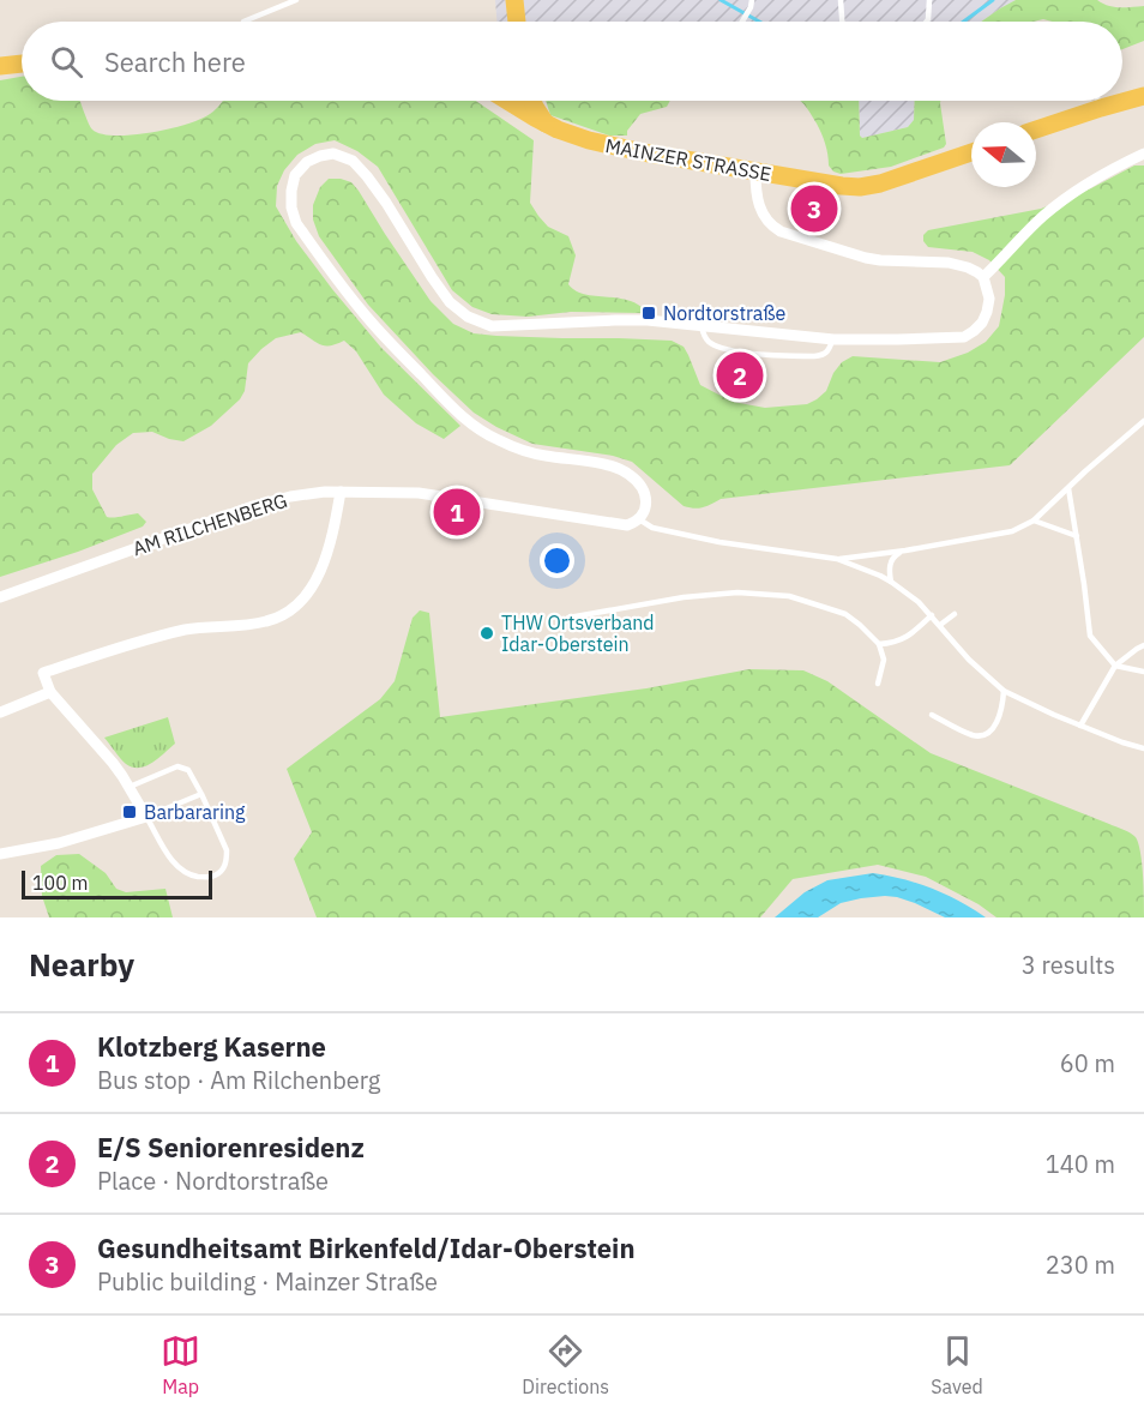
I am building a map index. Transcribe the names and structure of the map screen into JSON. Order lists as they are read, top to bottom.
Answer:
{
  "streets": {
    "main road": ["MAINZER STRASSE"],
    "street": ["AM RILCHENBERG"]
  },
  "places": {
    "transit": ["Nordtorstraße", "Barbararing"],
    "other": ["THW Ortsverband Idar-Oberstein"]
  },
  "scale_bar": "100 m",
  "north": "left",
  "page": {
    "search": "Search here",
    "pins": ["3", "2", "1"],
    "scale": "100 m",
    "heading": ["Nearby", "3 results"],
    "list": [
      {
        "mark": "1",
        "name": "Klotzberg Kaserne",
        "note": "Bus stop · Am Rilchenberg",
        "value": "60 m"
      },
      {
        "mark": "2",
        "name": "E/S Seniorenresidenz",
        "note": "Place · Nordtorstraße",
        "value": "140 m"
      },
      {
        "mark": "3",
        "name": "Gesundheitsamt Birkenfeld/Idar-Oberstein",
        "note": "Public building · Mainzer Straße",
        "value": "230 m"
      }
    ],
    "nav": ["Map", "Directions", "Saved"]
  }
}
